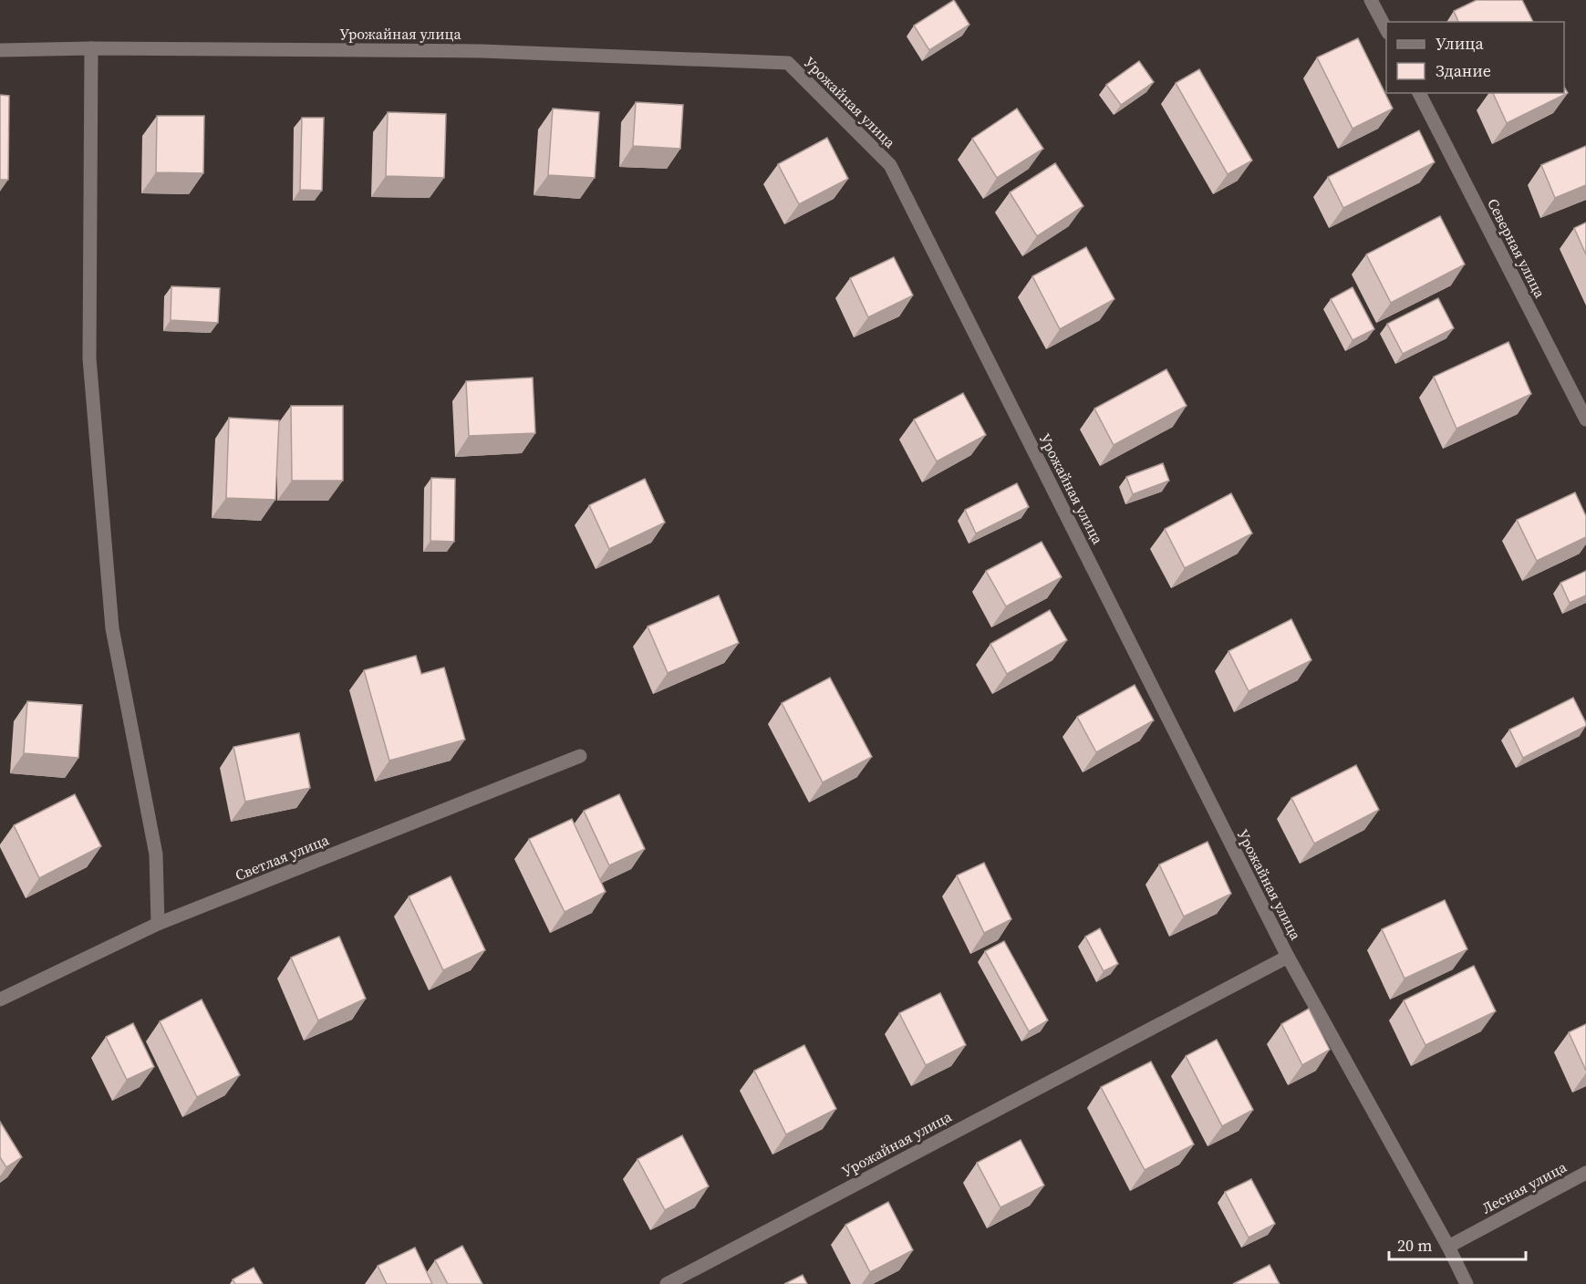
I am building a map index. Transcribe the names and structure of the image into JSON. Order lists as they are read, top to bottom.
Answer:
{
  "streets": {
    "street": [
      "Урожайная улица",
      "Северная улица",
      "Светлая улица",
      "Лесная улица"
    ]
  },
  "crossings": [
    ["Урожайная улица", "Лесная улица"]
  ],
  "legend": ["Улица", "Здание"],
  "scale_bar": "20 m"
}
